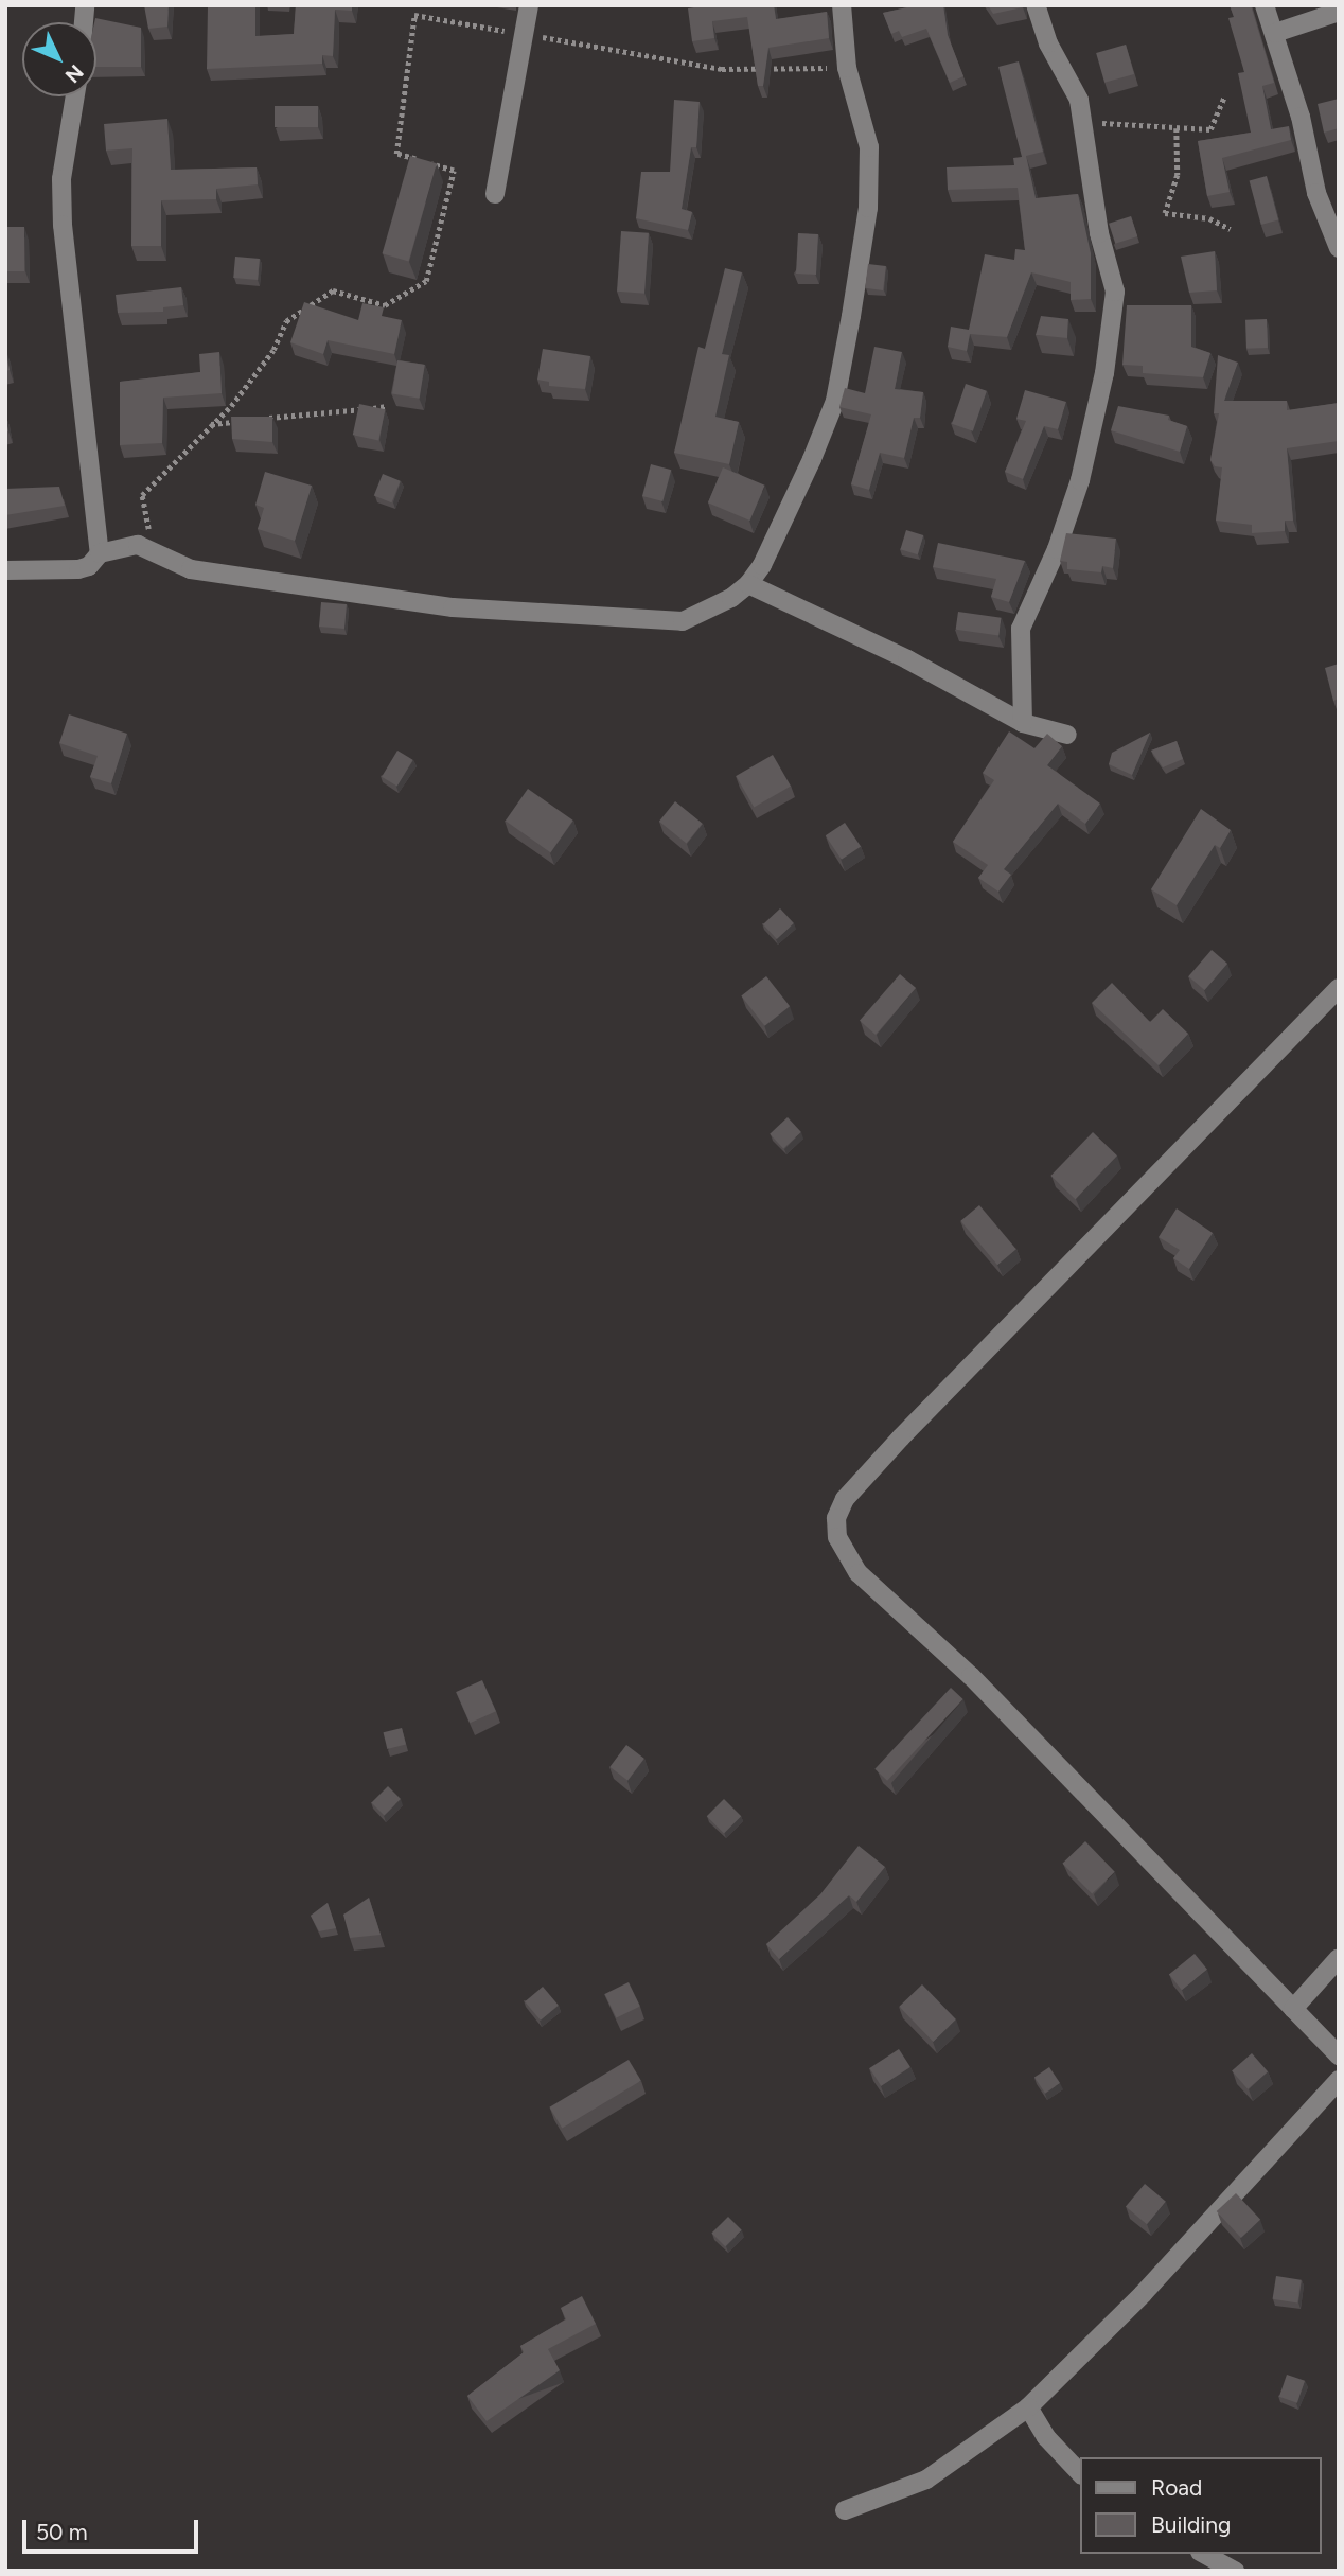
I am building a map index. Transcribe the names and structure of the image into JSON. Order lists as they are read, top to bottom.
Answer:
{
  "legend": ["Road", "Building"],
  "scale_bar": "50 m",
  "north": "bottom right"
}
